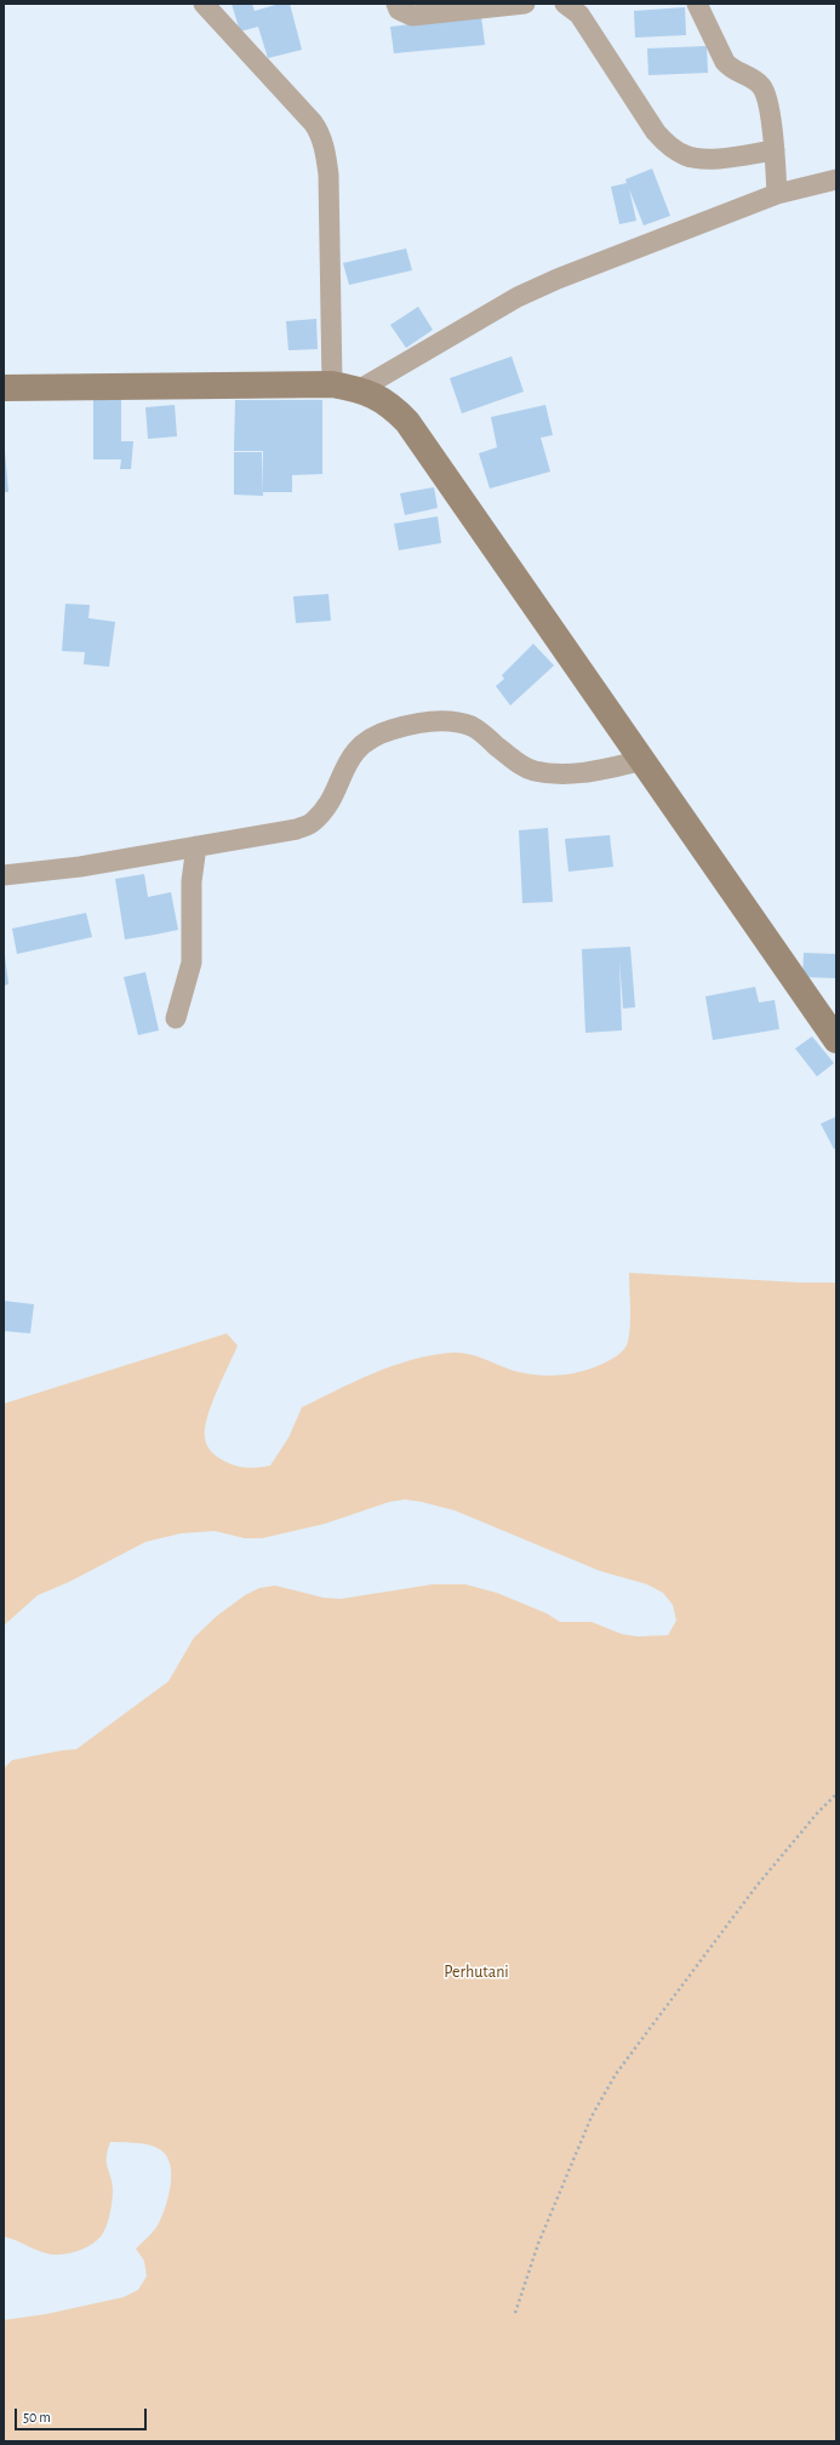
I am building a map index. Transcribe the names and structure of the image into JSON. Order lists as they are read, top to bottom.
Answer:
{
  "parks": ["Perhutani"],
  "scale_bar": "50 m"
}
